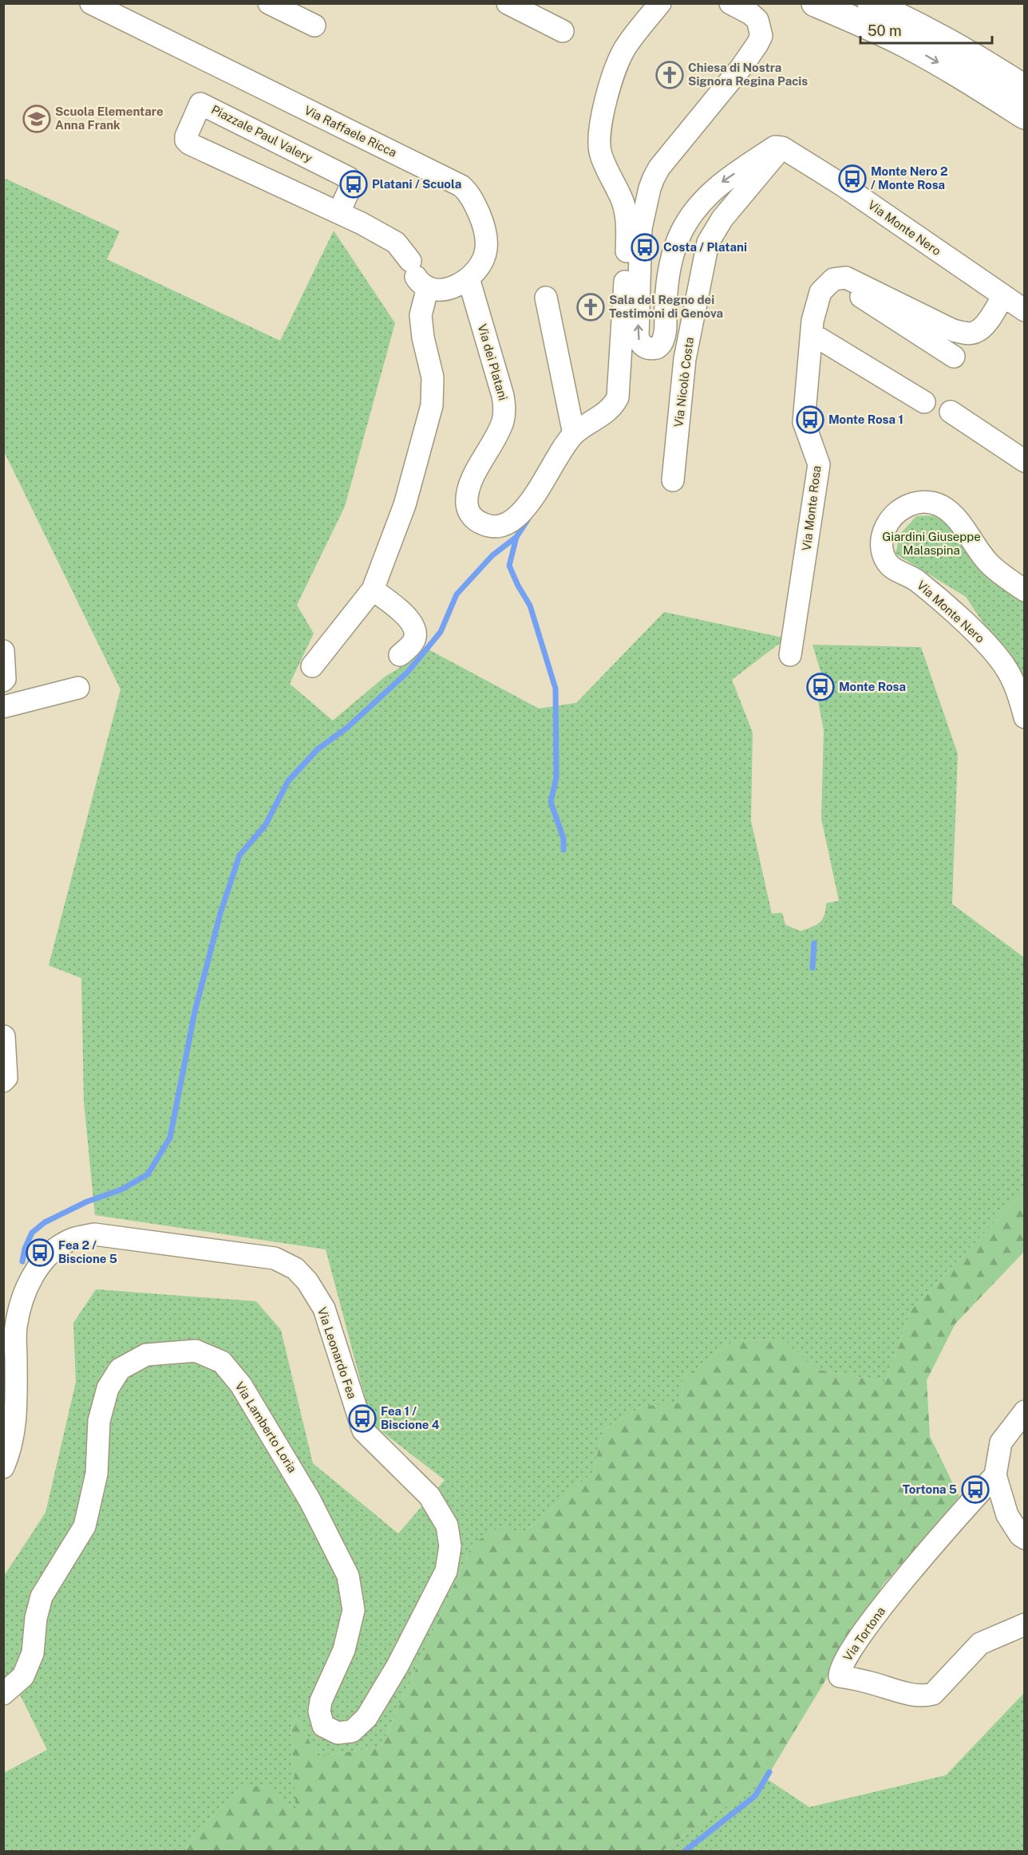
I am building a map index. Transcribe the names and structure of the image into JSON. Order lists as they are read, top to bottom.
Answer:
{
  "streets": {
    "street": [
      "Via Raffaele Ricca",
      "Piazzale Paul Valery",
      "Via Monte Nero",
      "Via dei Platani",
      "Via Nicolò Costa",
      "Via Monte Rosa",
      "Via Leonardo Fea",
      "Via Lamberto Loria",
      "Via Tortona"
    ]
  },
  "crossings": [
    ["Via Raffaele Ricca", "Piazzale Paul Valery"],
    ["Via Raffaele Ricca", "Via dei Platani"],
    ["Via Monte Nero", "Via Nicolò Costa"],
    ["Via dei Platani", "Via Nicolò Costa"],
    ["Via Leonardo Fea", "Via Lamberto Loria"]
  ],
  "parks": ["Giardini Giuseppe Malaspina"],
  "places": {
    "church": ["Chiesa di Nostra Signora Regina Pacis", "Sala del Regno dei Testimoni di Genova"],
    "school or university": ["Scuola Elementare Anna Frank"],
    "bus stop": [
      "Monte Nero 2 / Monte Rosa",
      "Platani / Scuola",
      "Costa / Platani",
      "Monte Rosa 1",
      "Monte Rosa",
      "Fea 2 / Biscione 5",
      "Fea 1 / Biscione 4",
      "Tortona 5"
    ]
  },
  "scale_bar": "50 m"
}
